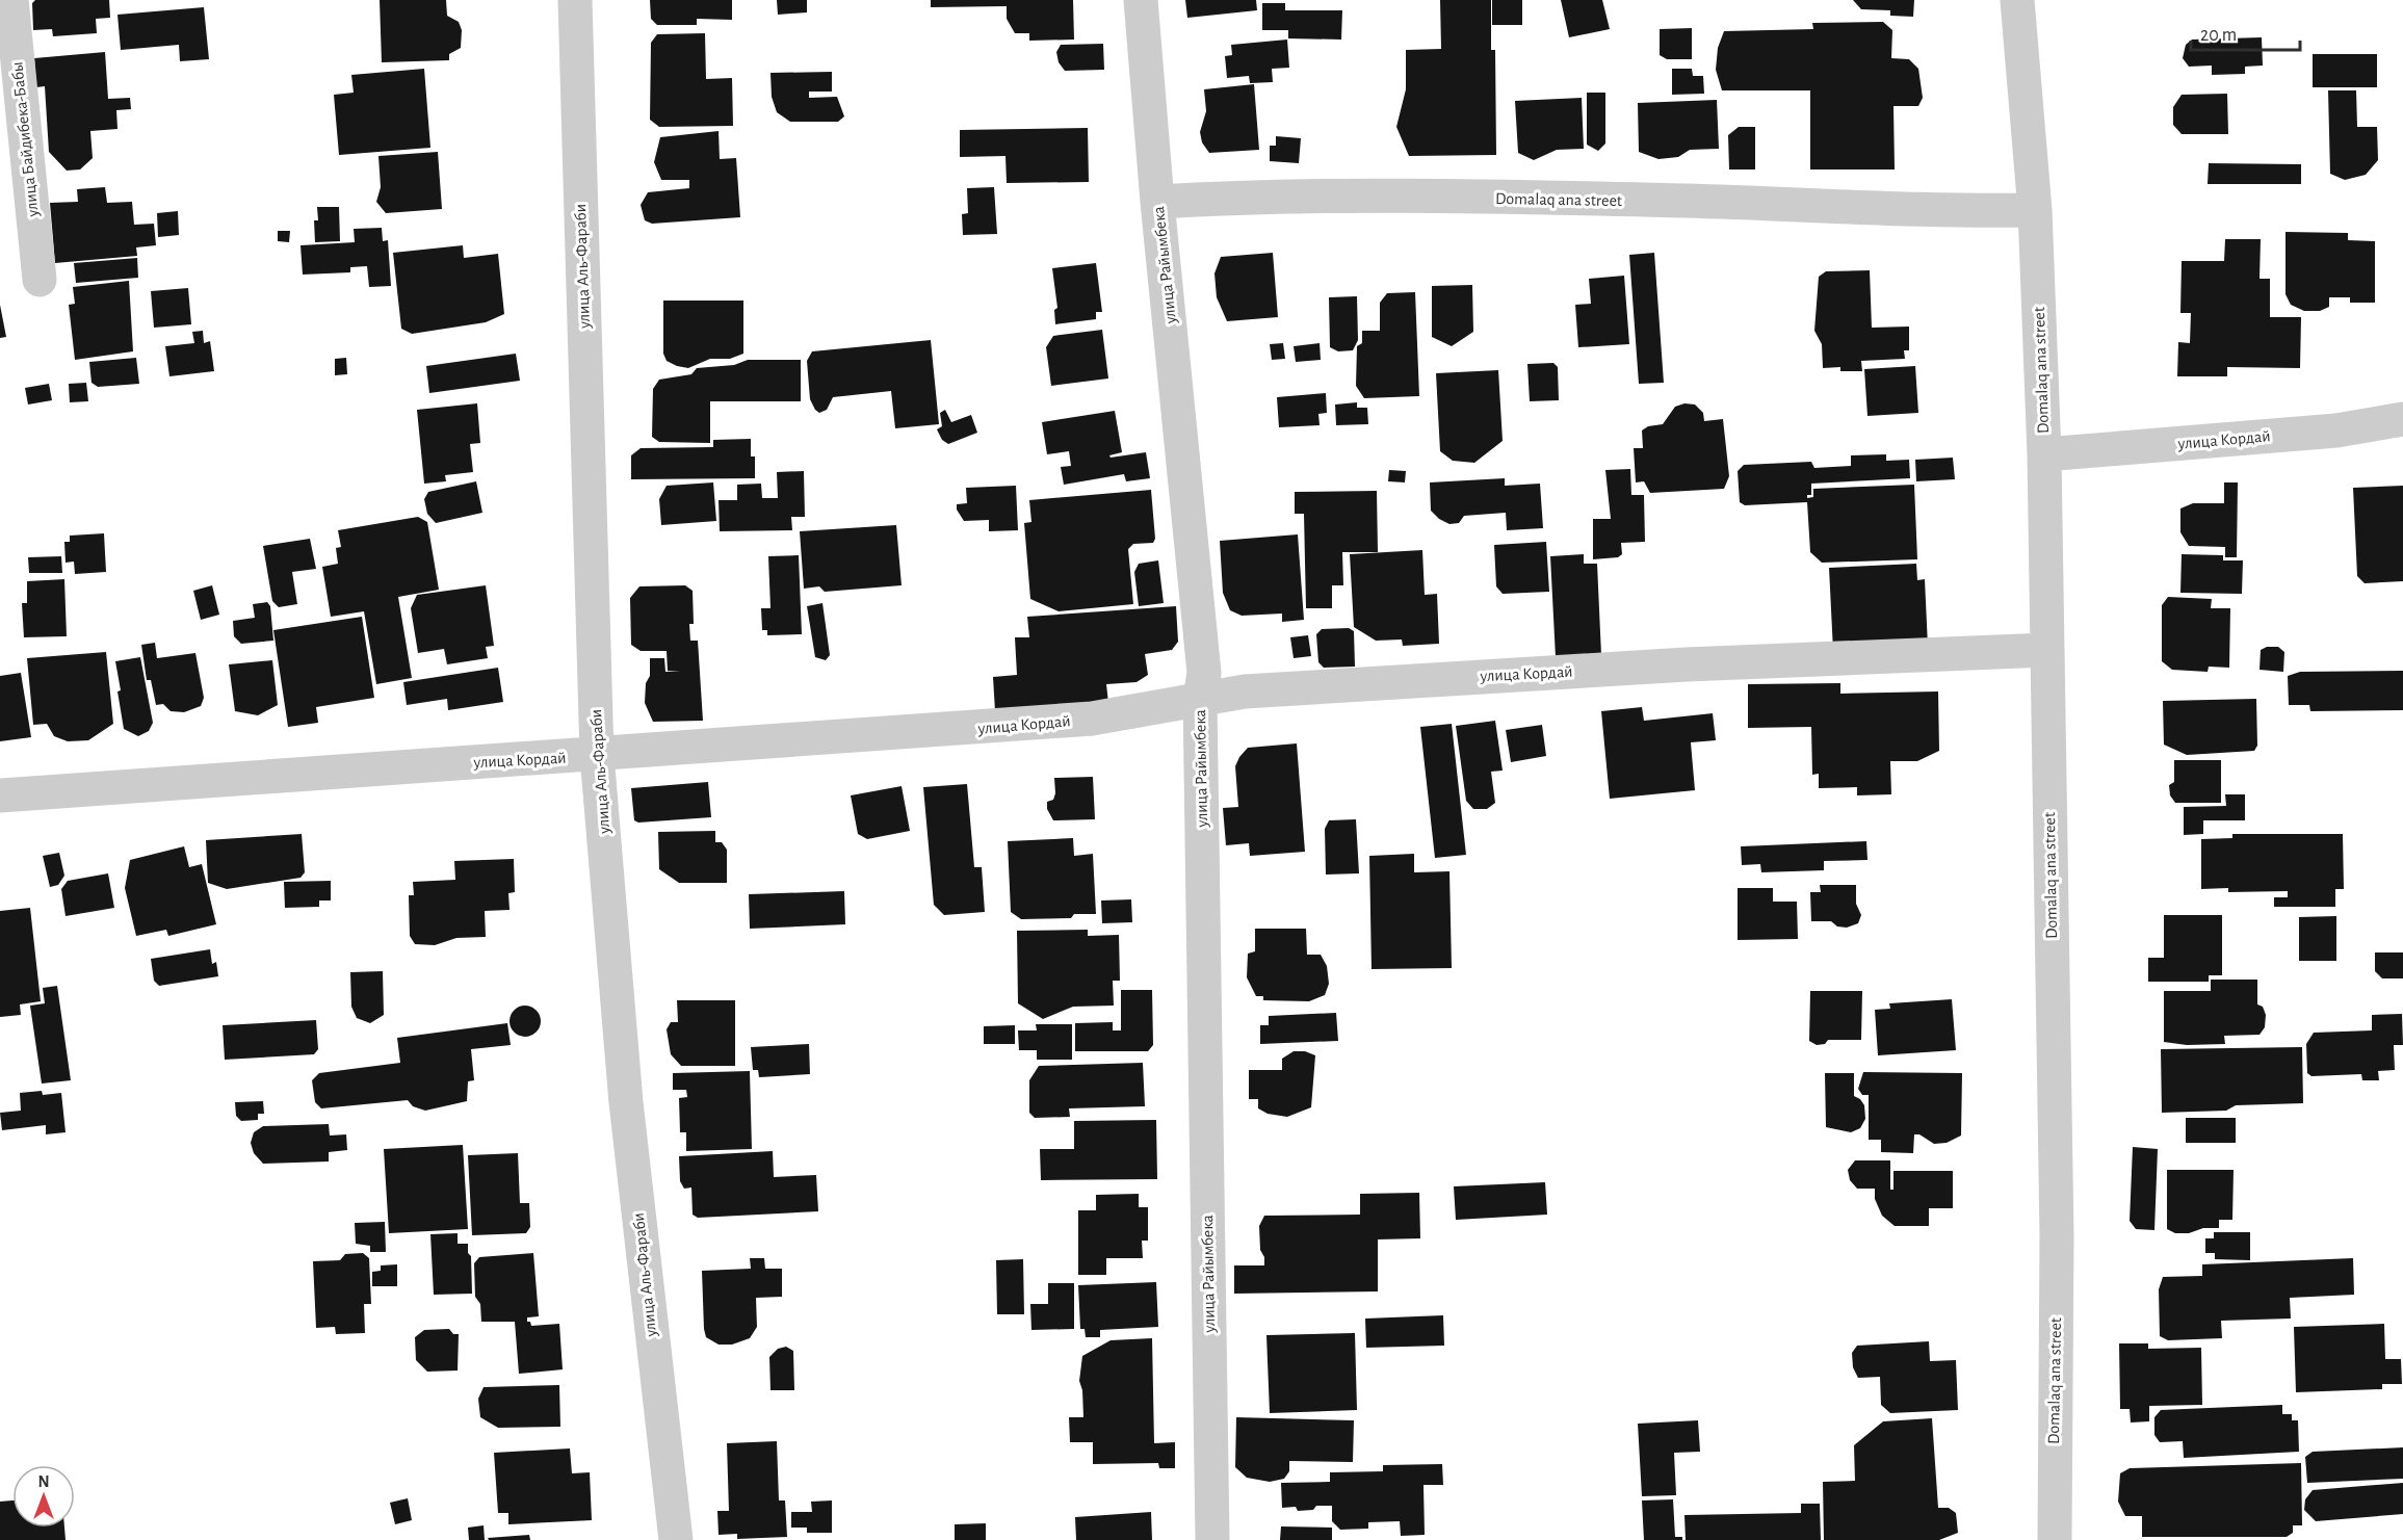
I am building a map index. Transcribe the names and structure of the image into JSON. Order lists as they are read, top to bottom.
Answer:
{
  "streets": {
    "street": [
      "улица Байдибека-Бабы",
      "Domalaq ana street",
      "улица Райымбека",
      "улица Аль-Фараби",
      "улица Кордай"
    ]
  },
  "crossings": [
    ["Domalaq ana street", "улица Райымбека"],
    ["Domalaq ana street", "улица Кордай"],
    ["улица Райымбека", "улица Кордай"],
    ["улица Аль-Фараби", "улица Кордай"]
  ],
  "scale_bar": "20 m",
  "north": "top"
}
